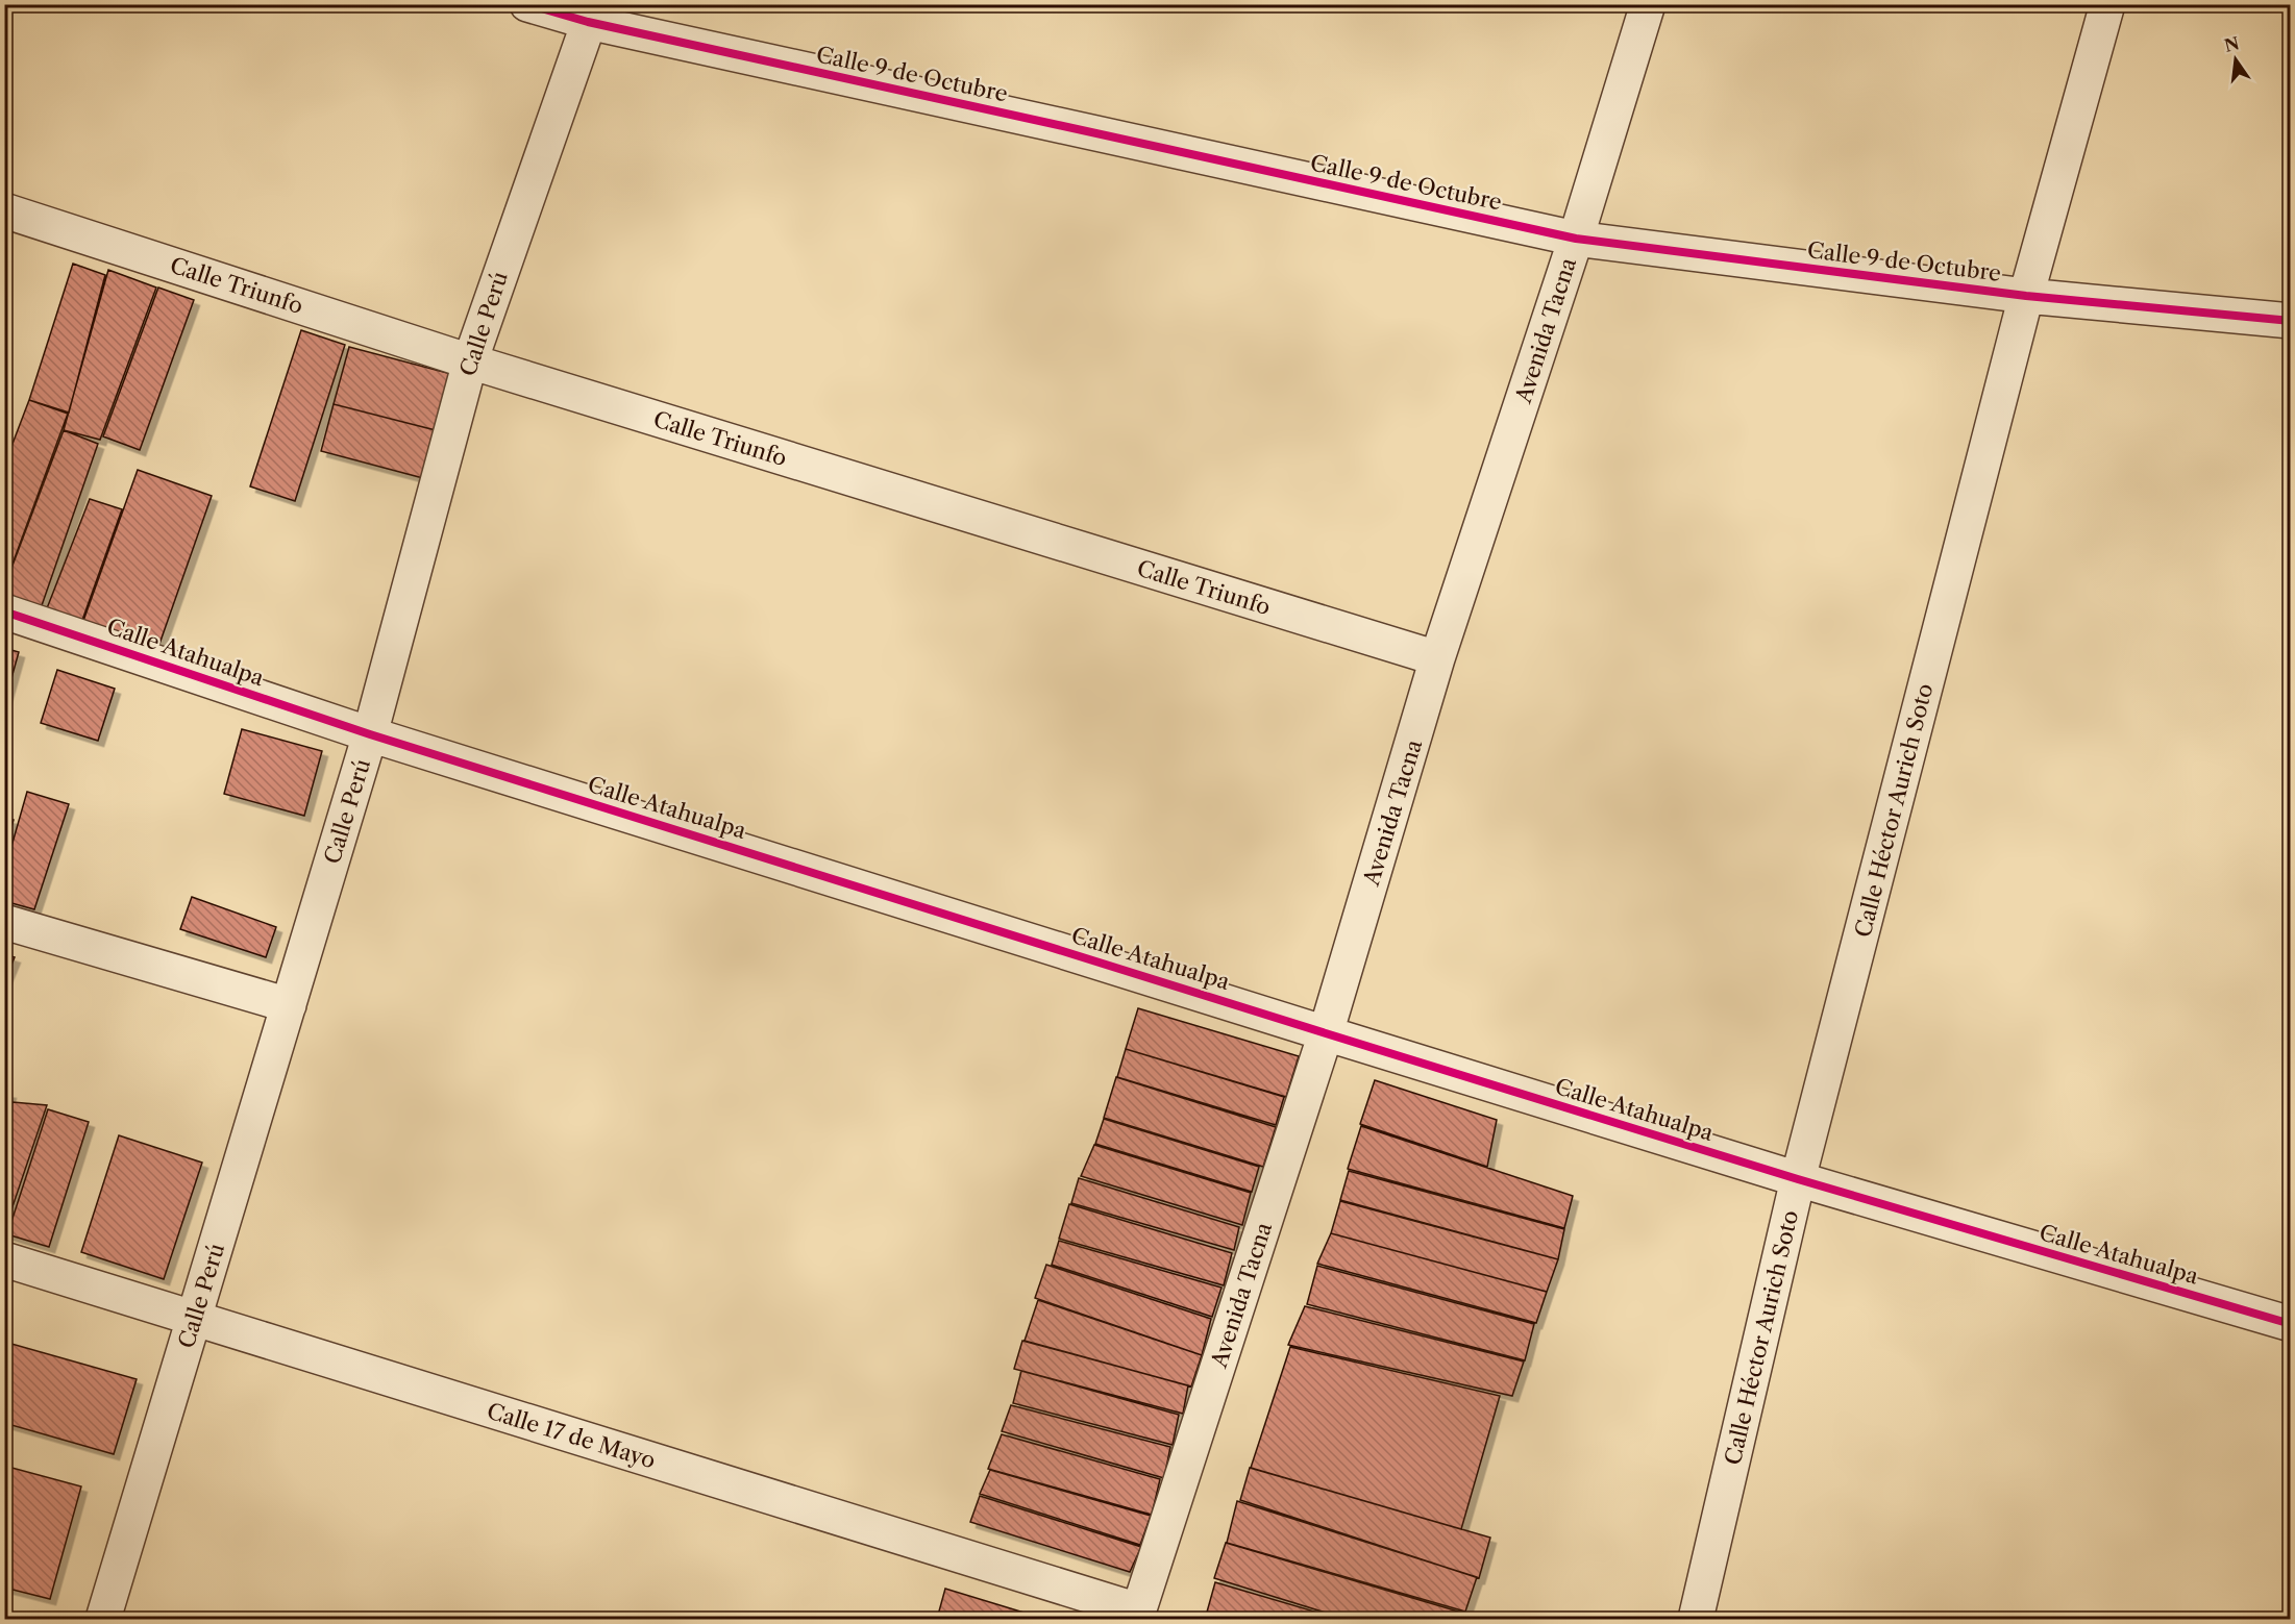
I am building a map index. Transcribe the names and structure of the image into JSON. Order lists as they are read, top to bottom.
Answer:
{
  "streets": {
    "street": [
      "Calle 9 de Octubre",
      "Calle Triunfo",
      "Calle Perú",
      "Avenida Tacna",
      "Calle Atahualpa",
      "Calle Héctor Aurich Soto",
      "Calle 17 de Mayo"
    ]
  },
  "crossings": [
    ["Calle 9 de Octubre", "Calle Perú"],
    ["Calle 9 de Octubre", "Avenida Tacna"],
    ["Calle 9 de Octubre", "Calle Héctor Aurich Soto"],
    ["Calle Triunfo", "Calle Perú"],
    ["Calle Triunfo", "Avenida Tacna"],
    ["Calle Perú", "Calle Atahualpa"],
    ["Calle Perú", "Calle 17 de Mayo"],
    ["Avenida Tacna", "Calle Atahualpa"],
    ["Avenida Tacna", "Calle 17 de Mayo"],
    ["Calle Atahualpa", "Calle Héctor Aurich Soto"]
  ],
  "north": "top"
}
